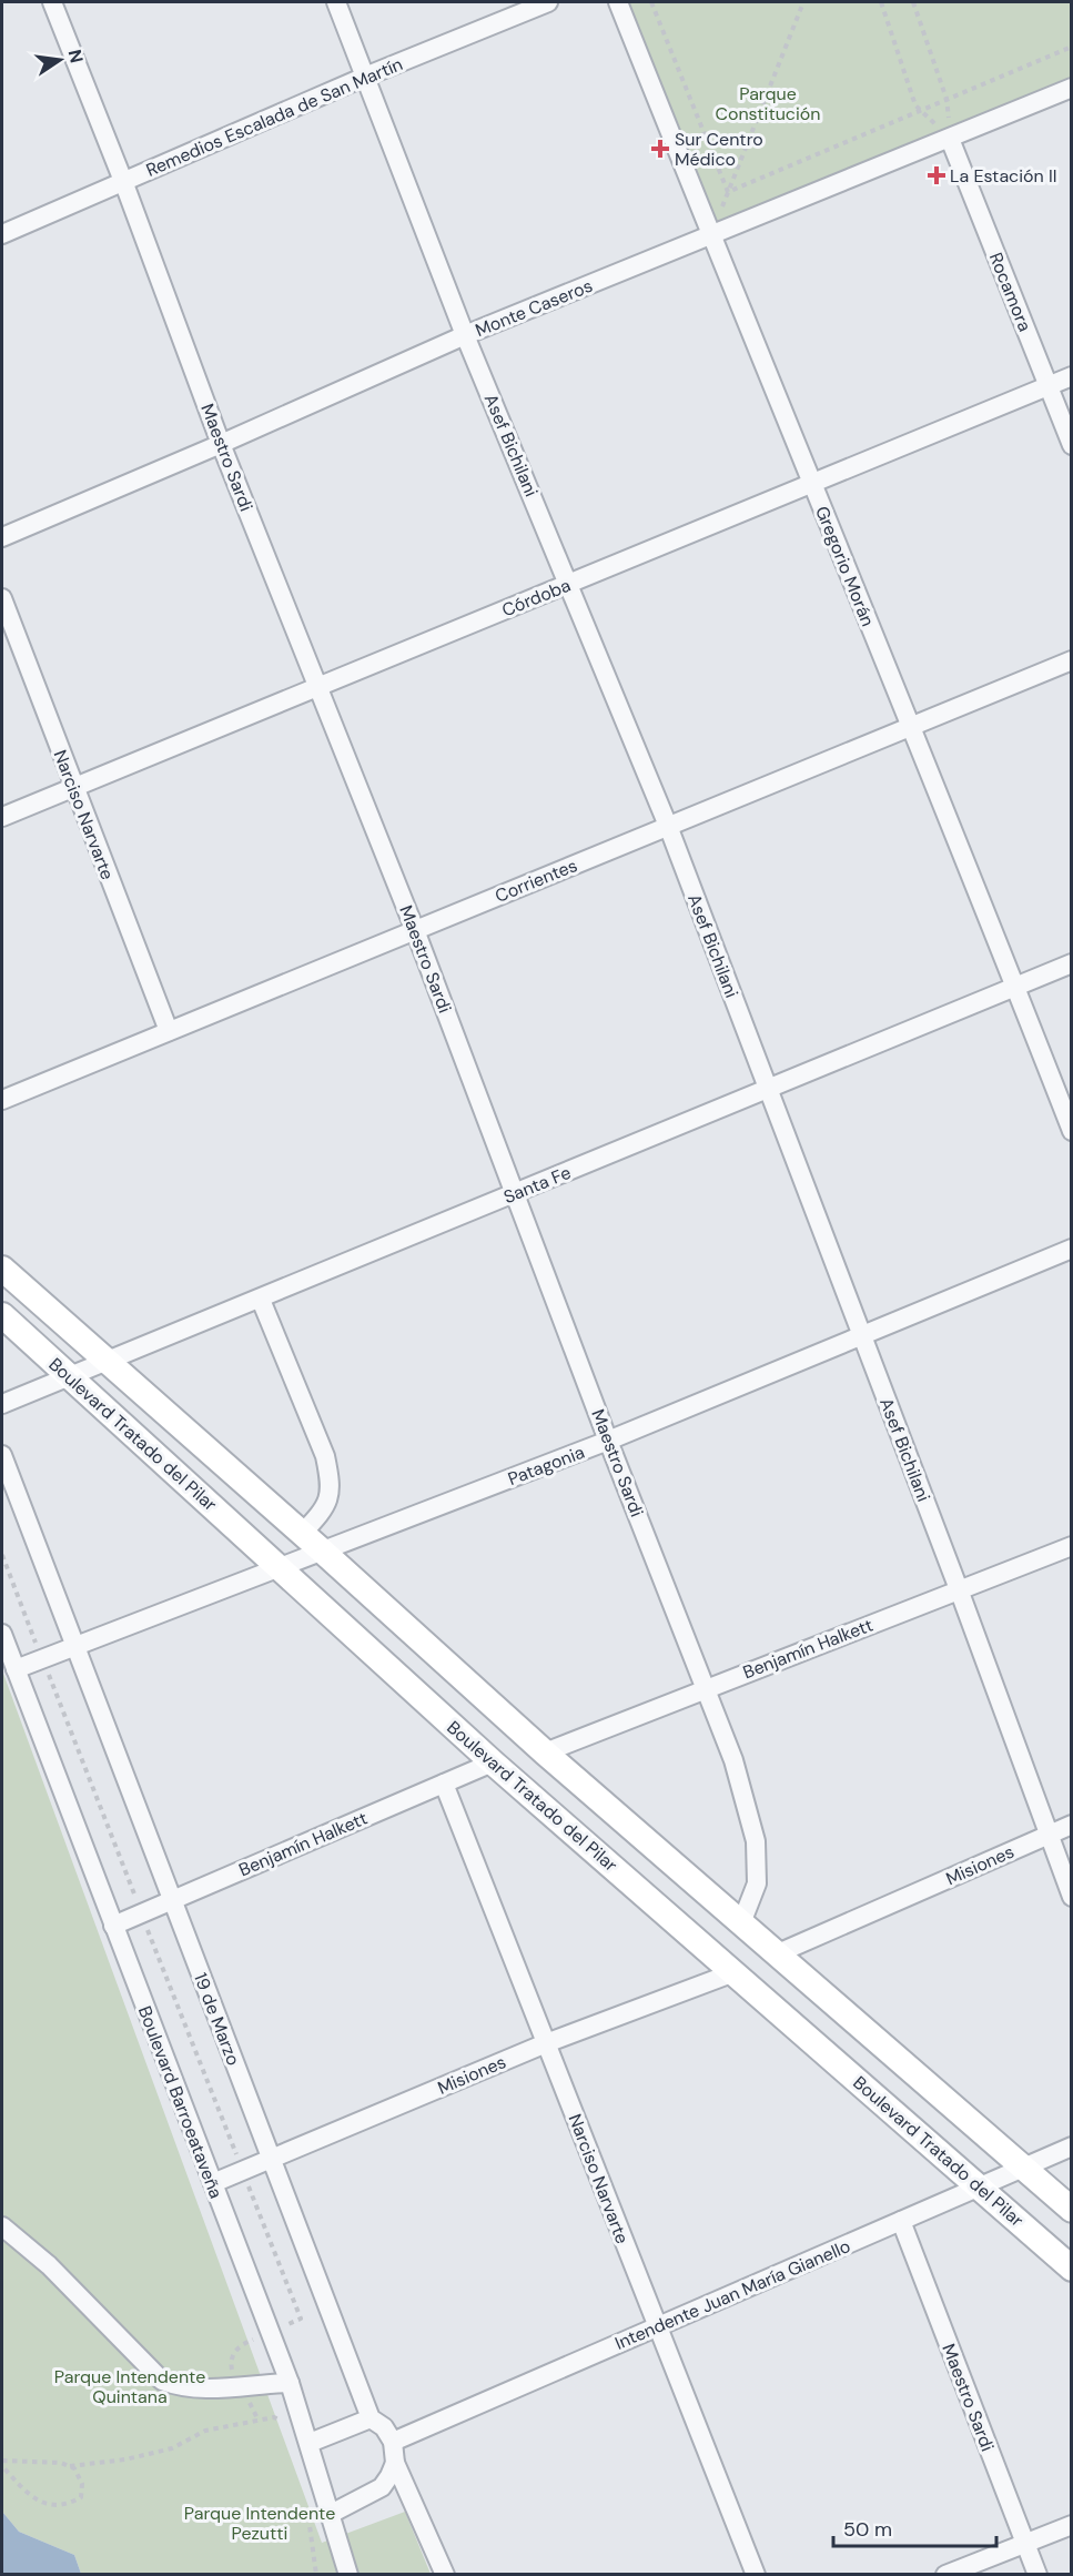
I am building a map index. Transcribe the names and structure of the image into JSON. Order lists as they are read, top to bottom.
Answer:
{
  "streets": {
    "main road": ["Boulevard Tratado del Pilar"],
    "street": [
      "Remedios Escalada de San Martín",
      "Rocamora",
      "Monte Caseros",
      "Asef Bichilani",
      "Maestro Sardi",
      "Gregorio Morán",
      "Córdoba",
      "Narciso Narvarte",
      "Corrientes",
      "Santa Fe",
      "Patagonia",
      "Benjamín Halkett",
      "Misiones",
      "19 de Marzo",
      "Boulevard Barroeataveña",
      "Intendente Juan María Gianello"
    ]
  },
  "crossings": [
    ["Remedios Escalada de San Martín", "Asef Bichilani"],
    ["Remedios Escalada de San Martín", "Maestro Sardi"],
    ["Rocamora", "Monte Caseros"],
    ["Rocamora", "Córdoba"],
    ["Monte Caseros", "Asef Bichilani"],
    ["Monte Caseros", "Maestro Sardi"],
    ["Monte Caseros", "Gregorio Morán"],
    ["Asef Bichilani", "Córdoba"],
    ["Asef Bichilani", "Corrientes"],
    ["Asef Bichilani", "Santa Fe"],
    ["Asef Bichilani", "Patagonia"],
    ["Asef Bichilani", "Benjamín Halkett"],
    ["Asef Bichilani", "Misiones"],
    ["Maestro Sardi", "Córdoba"],
    ["Maestro Sardi", "Corrientes"],
    ["Maestro Sardi", "Santa Fe"],
    ["Maestro Sardi", "Boulevard Tratado del Pilar"],
    ["Maestro Sardi", "Patagonia"],
    ["Maestro Sardi", "Benjamín Halkett"],
    ["Maestro Sardi", "Intendente Juan María Gianello"],
    ["Gregorio Morán", "Córdoba"],
    ["Gregorio Morán", "Corrientes"],
    ["Gregorio Morán", "Santa Fe"],
    ["Córdoba", "Narciso Narvarte"],
    ["Narciso Narvarte", "Corrientes"],
    ["Narciso Narvarte", "Benjamín Halkett"],
    ["Narciso Narvarte", "Misiones"],
    ["Narciso Narvarte", "Intendente Juan María Gianello"],
    ["Santa Fe", "Boulevard Tratado del Pilar"],
    ["Boulevard Tratado del Pilar", "Patagonia"],
    ["Boulevard Tratado del Pilar", "Benjamín Halkett"],
    ["Boulevard Tratado del Pilar", "Misiones"],
    ["Boulevard Tratado del Pilar", "Intendente Juan María Gianello"],
    ["Patagonia", "19 de Marzo"],
    ["Patagonia", "Boulevard Barroeataveña"],
    ["Benjamín Halkett", "19 de Marzo"],
    ["Benjamín Halkett", "Boulevard Barroeataveña"],
    ["Misiones", "19 de Marzo"],
    ["Misiones", "Boulevard Barroeataveña"],
    ["19 de Marzo", "Intendente Juan María Gianello"]
  ],
  "parks": ["Parque Constitución", "Parque Intendente Quintana", "Parque Intendente Pezutti"],
  "places": {
    "health": ["Sur Centro Médico", "La Estación II"]
  },
  "scale_bar": "50 m",
  "north": "right"
}
